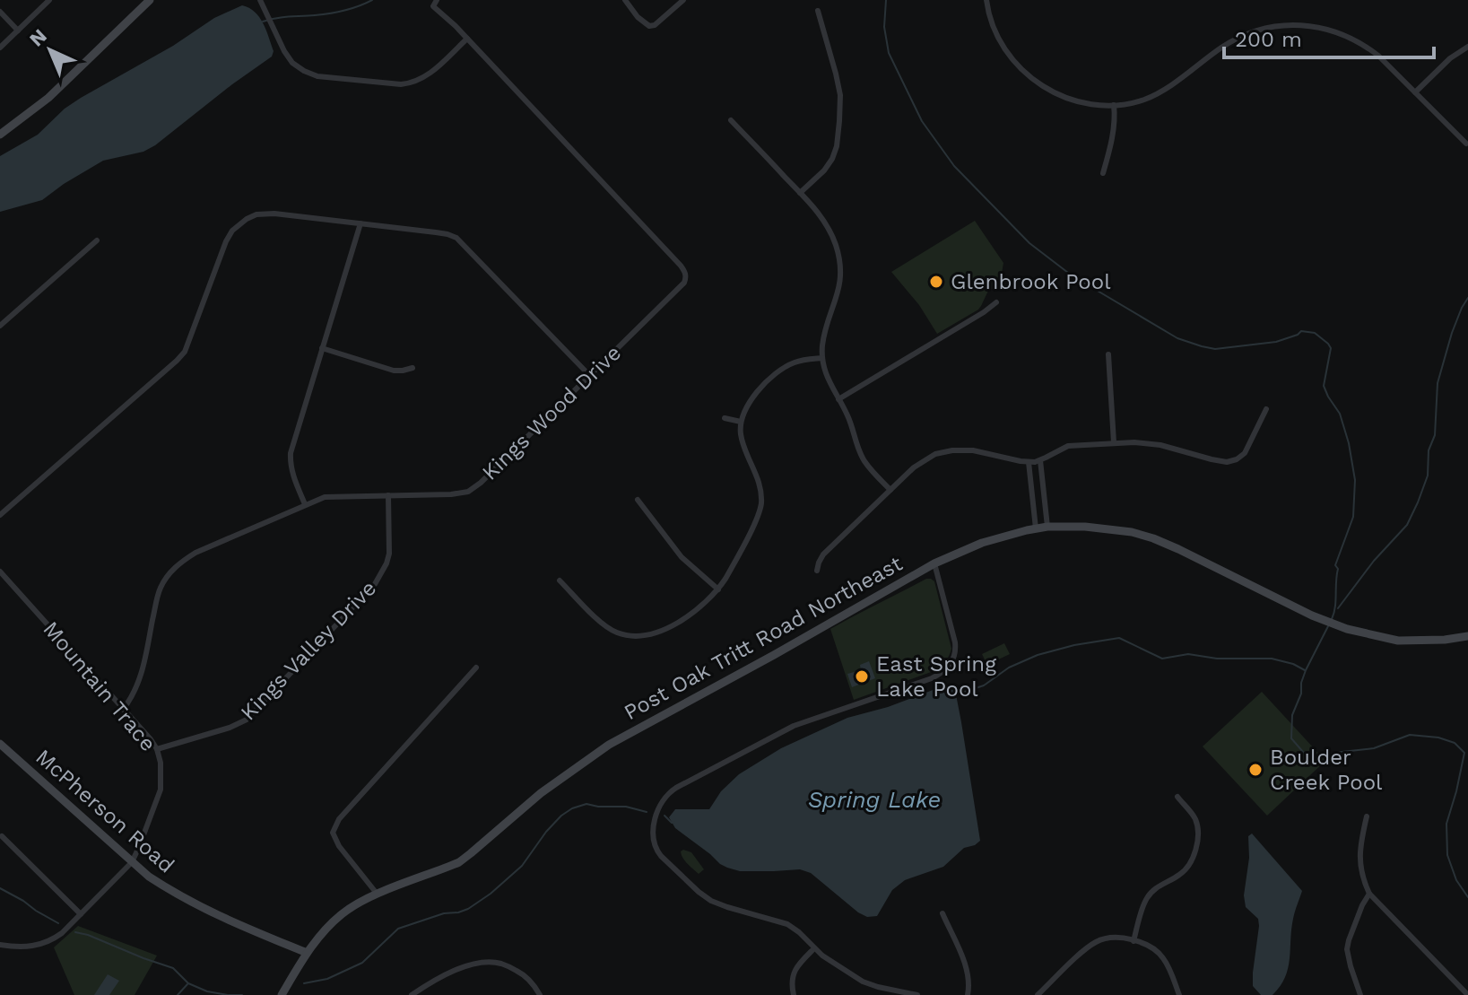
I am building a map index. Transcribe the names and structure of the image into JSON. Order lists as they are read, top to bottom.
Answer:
{
  "streets": {
    "street": [
      "Kings Wood Drive",
      "Post Oak Tritt Road Northeast",
      "Kings Valley Drive",
      "Mountain Trace",
      "McPherson Road"
    ]
  },
  "crossings": [
    ["Kings Wood Drive", "Kings Valley Drive"],
    ["Kings Wood Drive", "Mountain Trace"],
    ["Post Oak Tritt Road Northeast", "McPherson Road"],
    ["Kings Valley Drive", "Mountain Trace"],
    ["Mountain Trace", "McPherson Road"]
  ],
  "water": ["Spring Lake"],
  "places": ["Glenbrook Pool", "East Spring Lake Pool", "Boulder Creek Pool"],
  "scale_bar": "200 m",
  "north": "top left"
}
